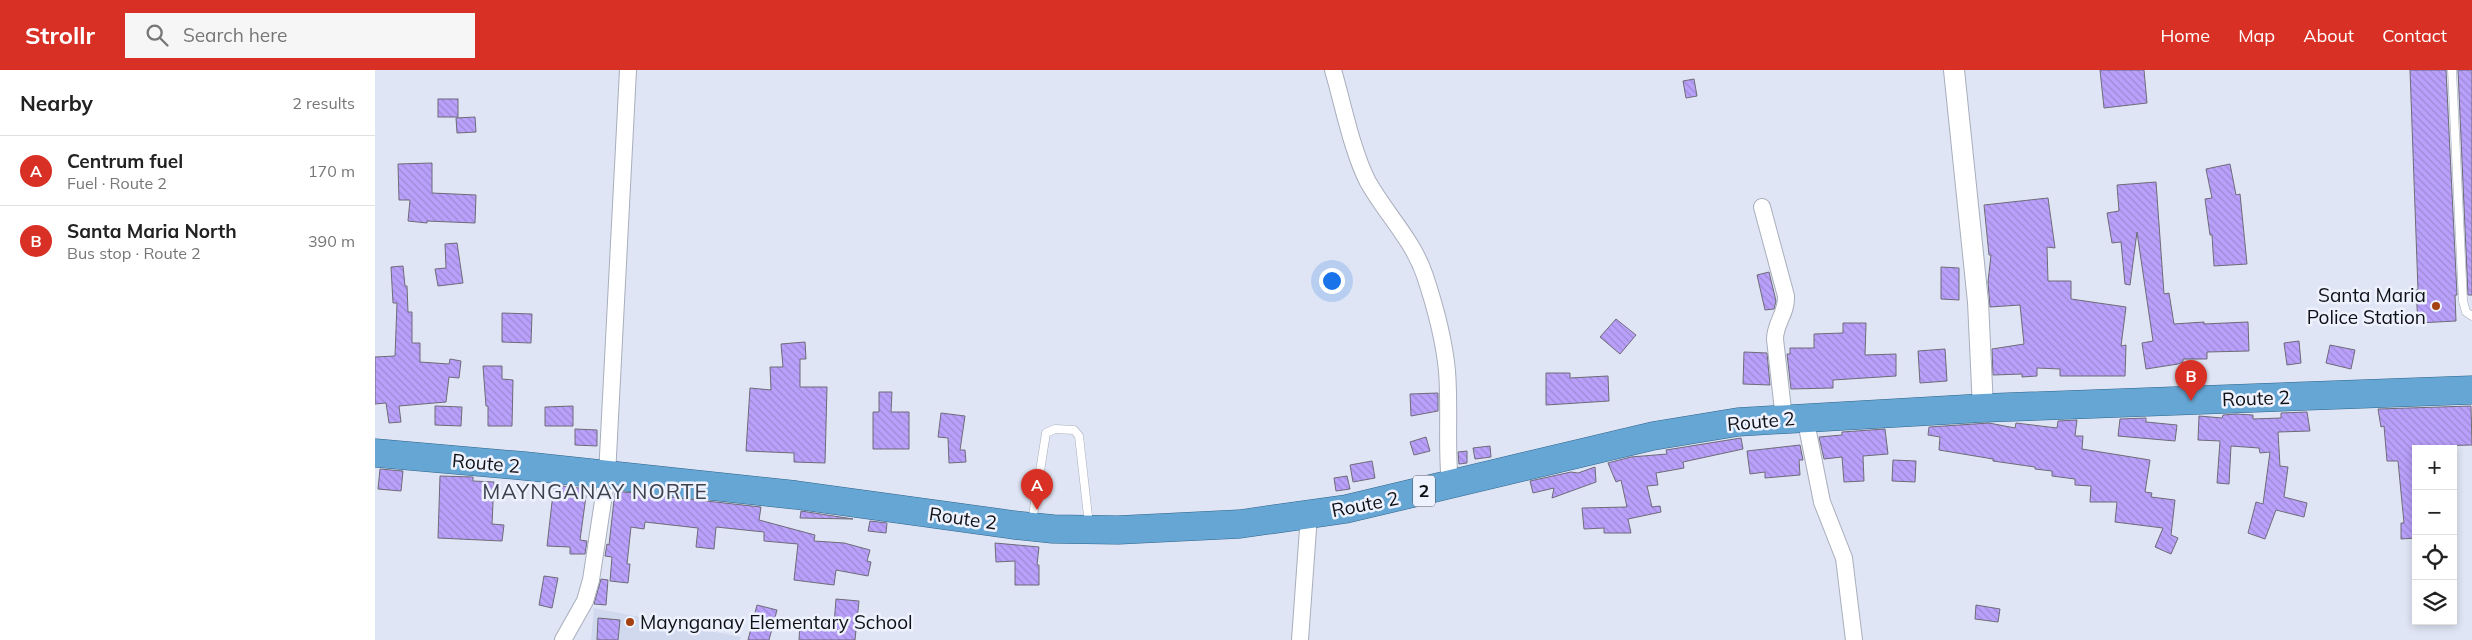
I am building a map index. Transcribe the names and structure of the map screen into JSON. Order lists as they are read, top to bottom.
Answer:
{
  "streets": {
    "highway": ["Route 2", "2"]
  },
  "districts": ["MAYNGANAY NORTE"],
  "places": ["Santa Maria Police Station", "Maynganay Elementary School"],
  "page": {
    "header": "Strollr",
    "search": "Search here",
    "nav": [
      "Home",
      "Map",
      "About",
      "Contact"
    ],
    "heading": ["Nearby", "2 results"],
    "list": [
      {
        "mark": "A",
        "name": "Centrum fuel",
        "note": "Fuel · Route 2",
        "value": "170 m"
      },
      {
        "mark": "B",
        "name": "Santa Maria North",
        "note": "Bus stop · Route 2",
        "value": "390 m"
      }
    ],
    "pins": ["B", "A"],
    "map_buttons": ["+", "−"]
  }
}
